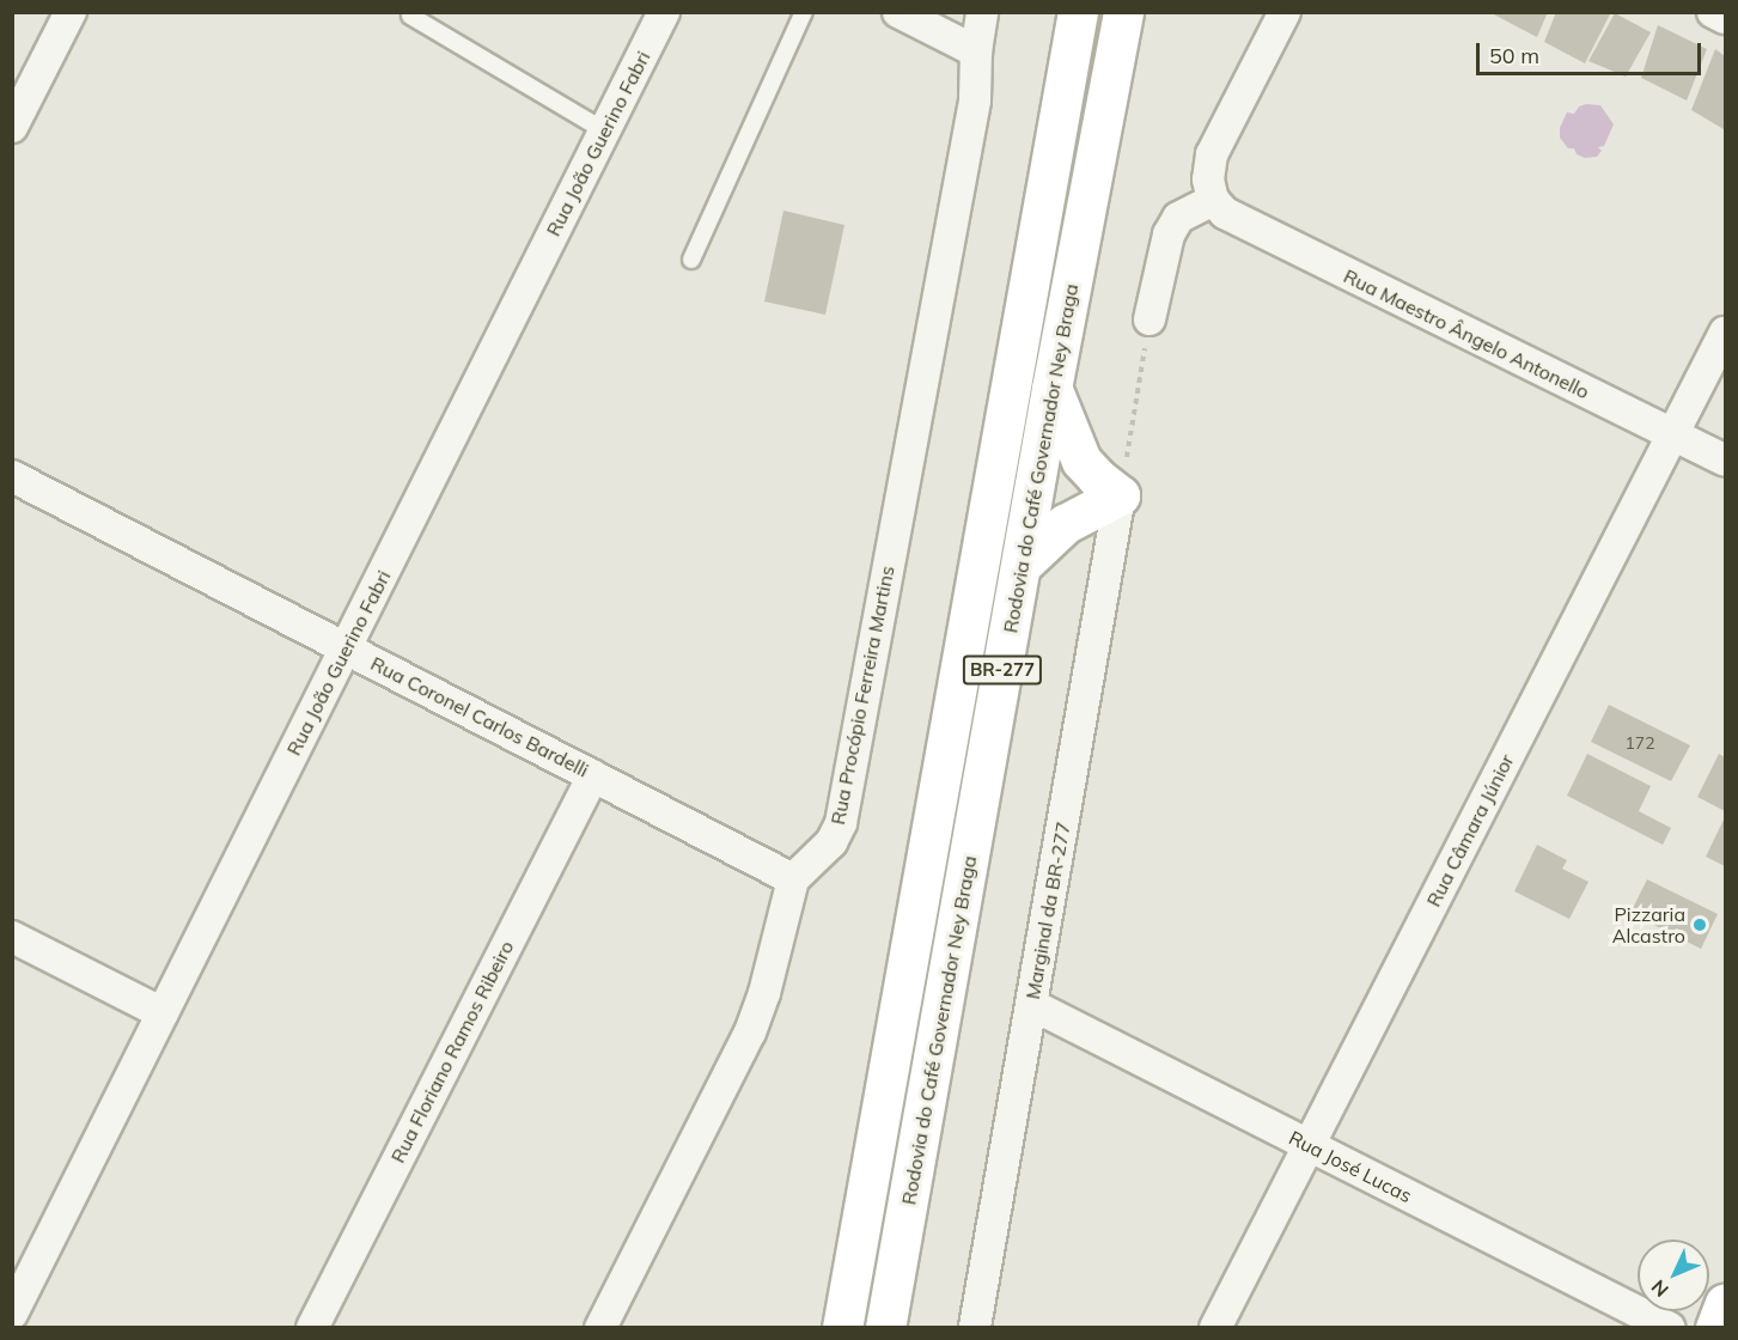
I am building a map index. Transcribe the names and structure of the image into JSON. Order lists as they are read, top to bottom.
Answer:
{
  "streets": {
    "main road": ["Rodovia do Café Governador Ney Braga", "BR-277"],
    "street": [
      "Rua João Guerino Fabri",
      "Rua Maestro Ângelo Antonello",
      "Rua Procópio Ferreira Martins",
      "Rua Coronel Carlos Bardelli",
      "Rua Câmara Júnior",
      "Marginal da BR-277",
      "Rua Floriano Ramos Ribeiro",
      "Rua José Lucas"
    ]
  },
  "crossings": [
    ["Rua João Guerino Fabri", "Rua Coronel Carlos Bardelli"],
    ["Rua Maestro Ângelo Antonello", "Rua Câmara Júnior"],
    ["Rua Procópio Ferreira Martins", "Rua Coronel Carlos Bardelli"],
    ["Rua Coronel Carlos Bardelli", "Rua Floriano Ramos Ribeiro"],
    ["Rua Câmara Júnior", "Rua José Lucas"],
    ["Marginal da BR-277", "Rua José Lucas"]
  ],
  "places": ["Pizzaria Alcastro"],
  "house_numbers": ["172"],
  "scale_bar": "50 m",
  "north": "bottom left"
}
